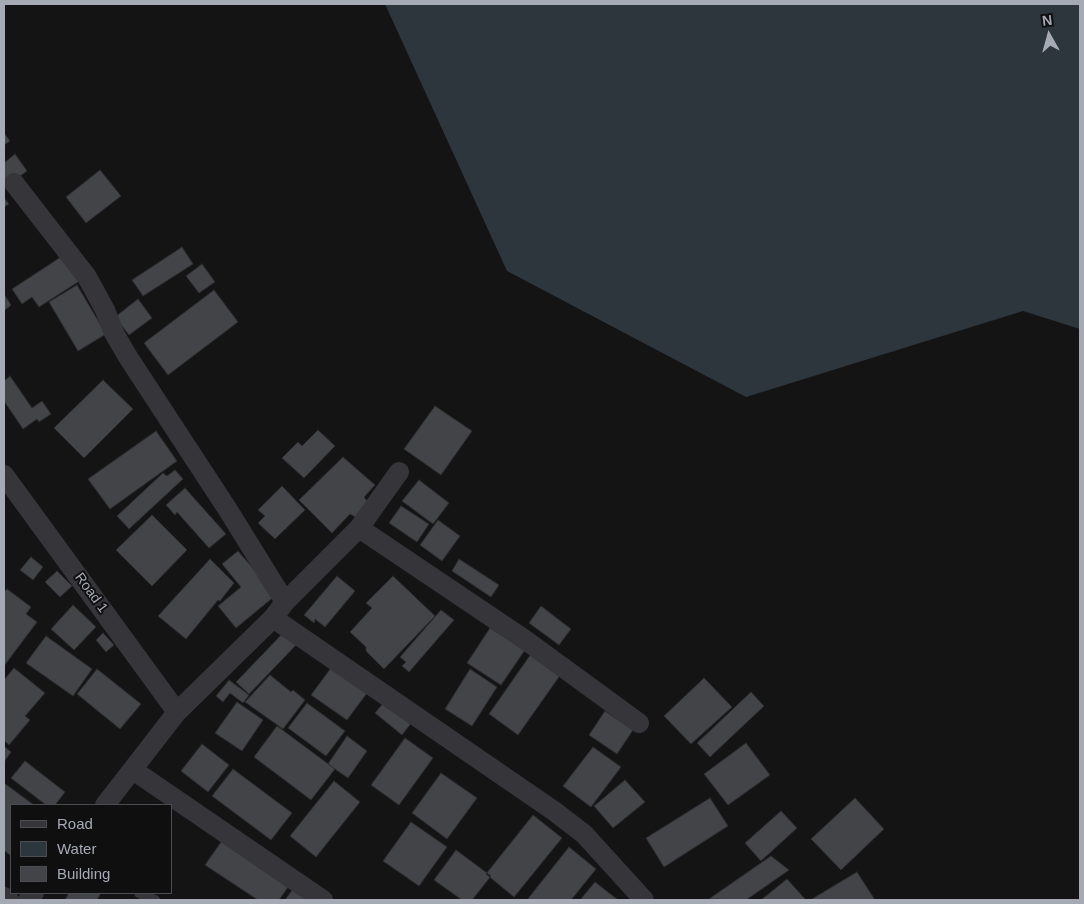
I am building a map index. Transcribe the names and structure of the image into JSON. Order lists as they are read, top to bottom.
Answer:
{
  "streets": {
    "street": ["Road 1"]
  },
  "legend": ["Road", "Water", "Building"],
  "north": "top"
}
